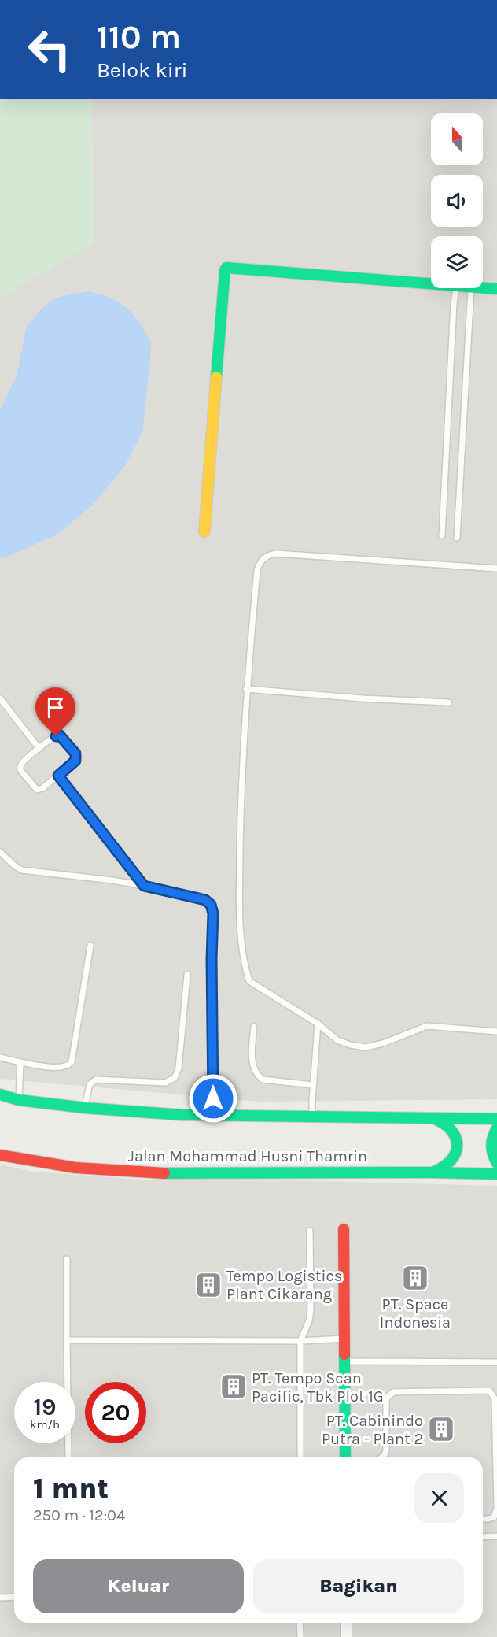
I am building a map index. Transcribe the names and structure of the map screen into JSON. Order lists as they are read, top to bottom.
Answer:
{
  "streets": {
    "street": ["Jalan Mohammad Husni Thamrin"]
  },
  "places": {
    "building": [
      "PT. Space Indonesia",
      "Tempo Logistics Plant Cikarang",
      "PT. Tempo Scan Pacific, Tbk Plot 1G",
      "PT. Cabinindo Putra - Plant 2"
    ]
  },
  "north": "top",
  "page": {
    "turn": ["110 m", "Belok kiri"],
    "speed": "19 km/h",
    "limit": "20",
    "heading": ["1 mnt", "250 m · 12:04"],
    "buttons": ["Keluar", "Bagikan"]
  }
}
